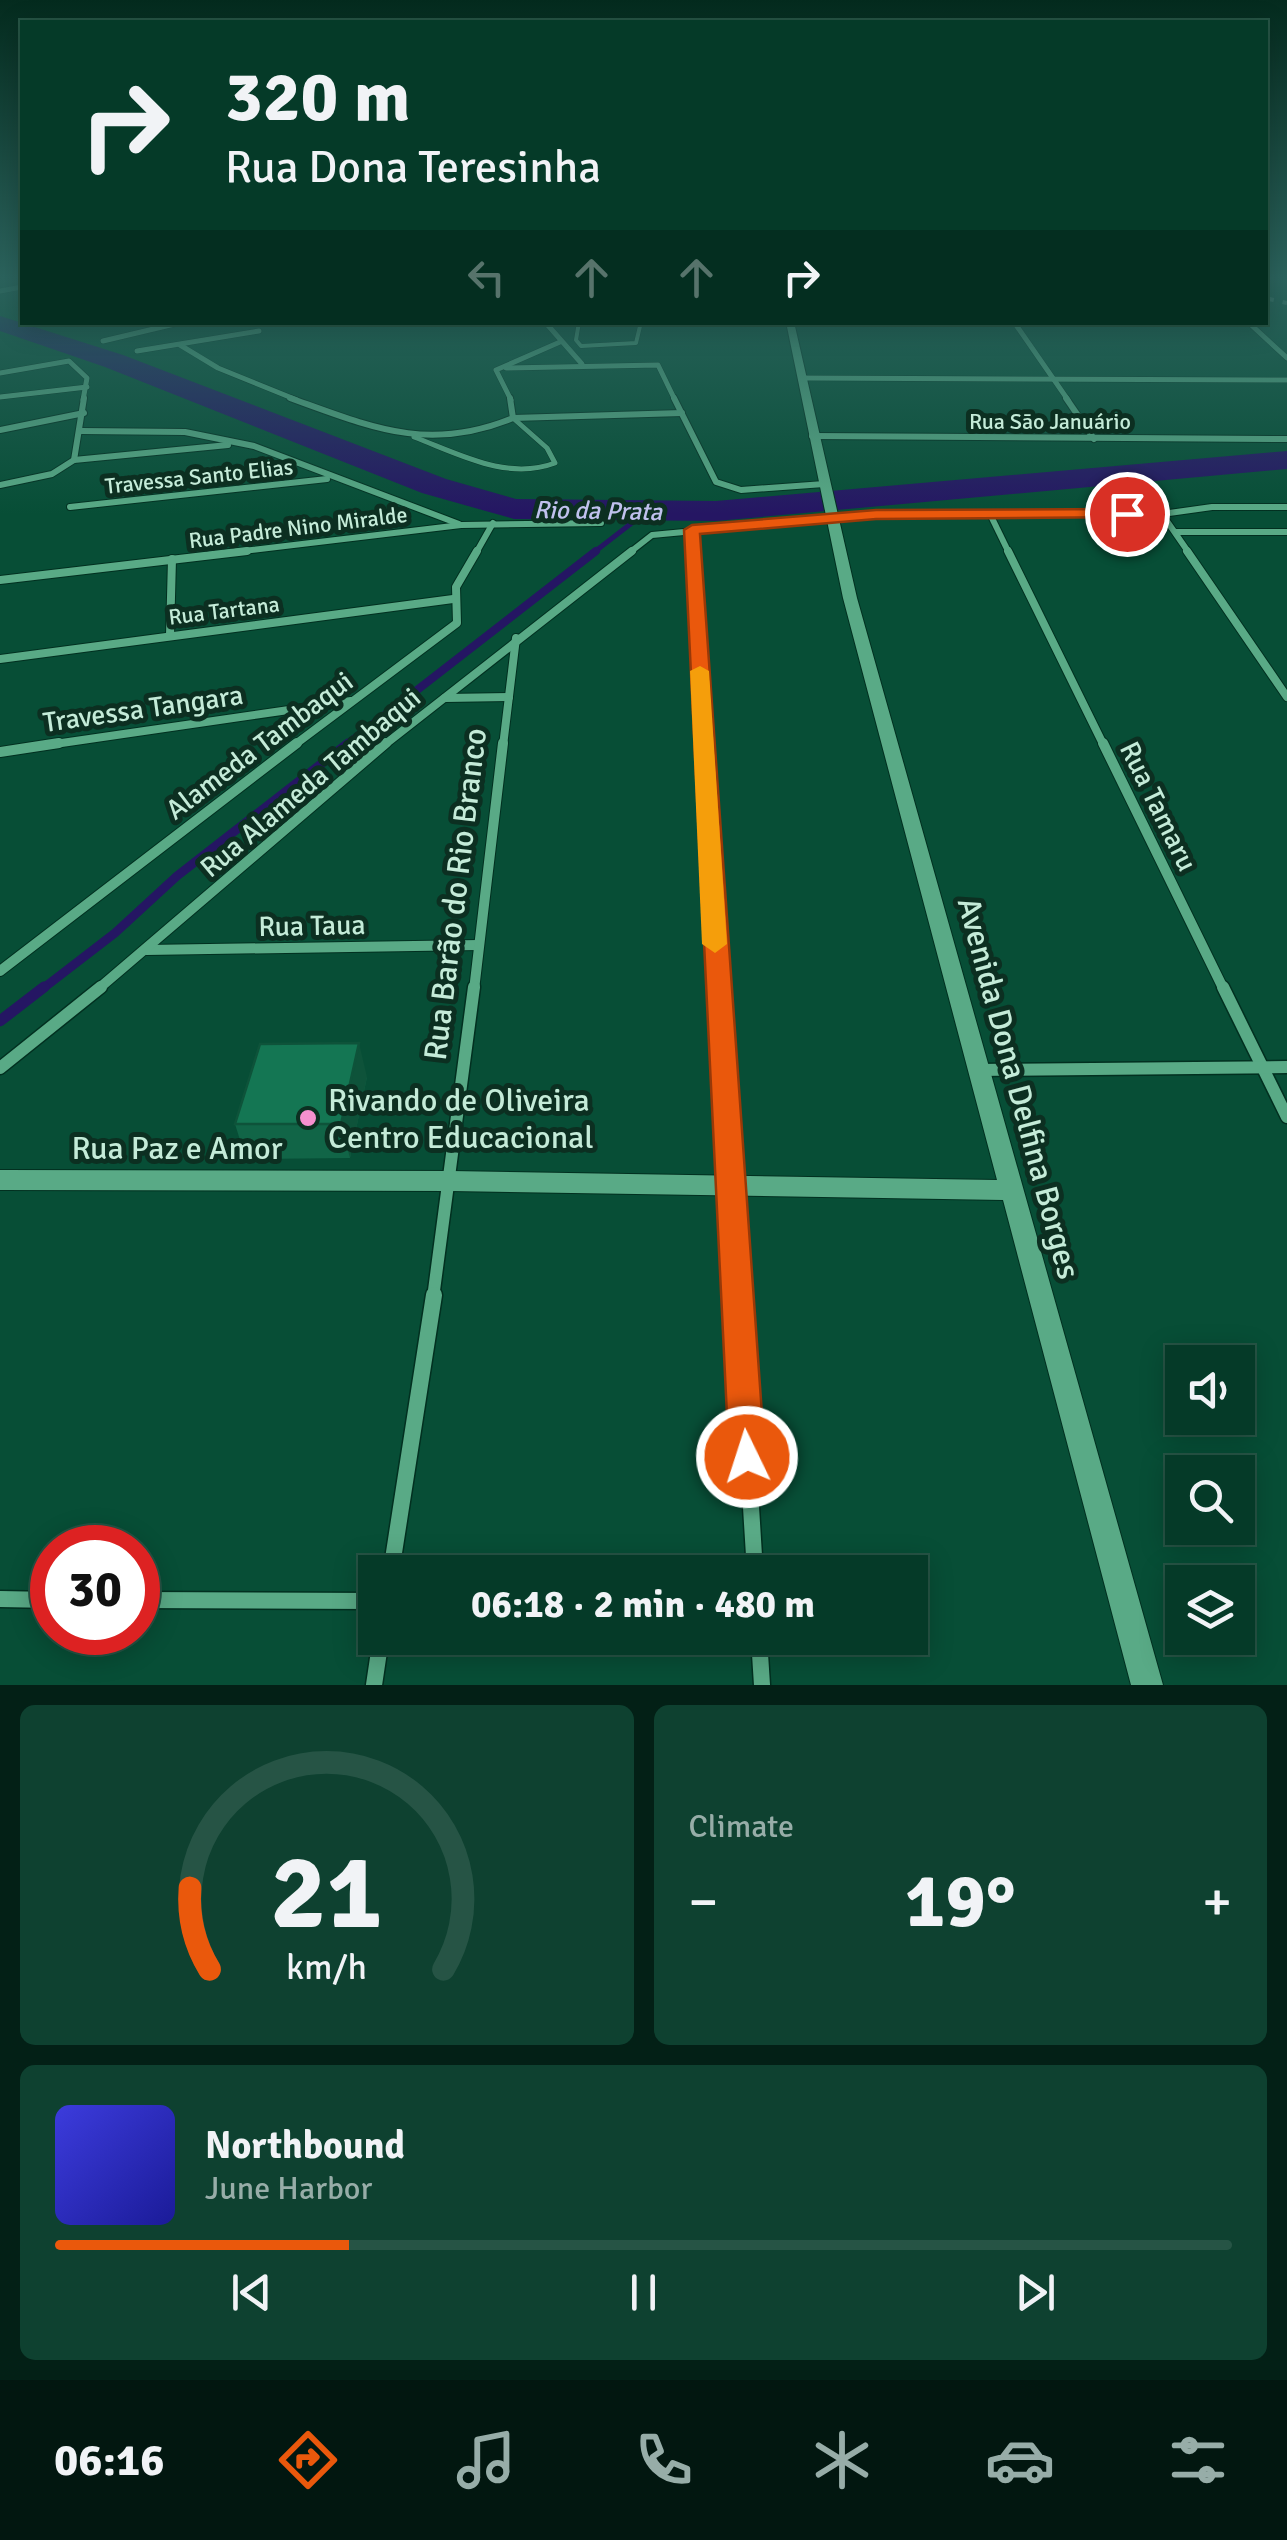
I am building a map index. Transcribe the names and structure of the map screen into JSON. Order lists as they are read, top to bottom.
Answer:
{
  "streets": {
    "street": [
      "Rua Sāo Januário",
      "Travessa Santo Elias",
      "Rua Padre Nino Miralde",
      "Rua Tartana",
      "Travessa Tangara",
      "Alameda Tambaqui",
      "Rua Alameda Tambaqui",
      "Rua Tamaru",
      "Rua Barão do Rio Branco",
      "Rua Taua",
      "Avenida Dona Delfina Borges",
      "Rua Paz e Amor"
    ]
  },
  "crossings": [
    ["Rua Sāo Januário", "Avenida Dona Delfina Borges"],
    ["Rua Padre Nino Miralde", "Alameda Tambaqui"],
    ["Rua Tartana", "Alameda Tambaqui"],
    ["Travessa Tangara", "Alameda Tambaqui"],
    ["Rua Alameda Tambaqui", "Rua Barão do Rio Branco"],
    ["Rua Alameda Tambaqui", "Rua Taua"],
    ["Rua Barão do Rio Branco", "Rua Taua"],
    ["Rua Barão do Rio Branco", "Rua Paz e Amor"],
    ["Avenida Dona Delfina Borges", "Rua Paz e Amor"]
  ],
  "water": ["Rio da Prata"],
  "places": ["Rivando de Oliveira Centro Educacional"],
  "page": {
    "turn": ["320 m", "Rua Dona Teresinha"],
    "limit": "30",
    "trip": "06:18 · 2 min · 480 m",
    "tile": "Climate",
    "heat": ["−", "19°", "+"],
    "song": ["Northbound", "June Harbor"],
    "tabs": "06:16",
    "gauge": ["21", "km/h"]
  }
}
